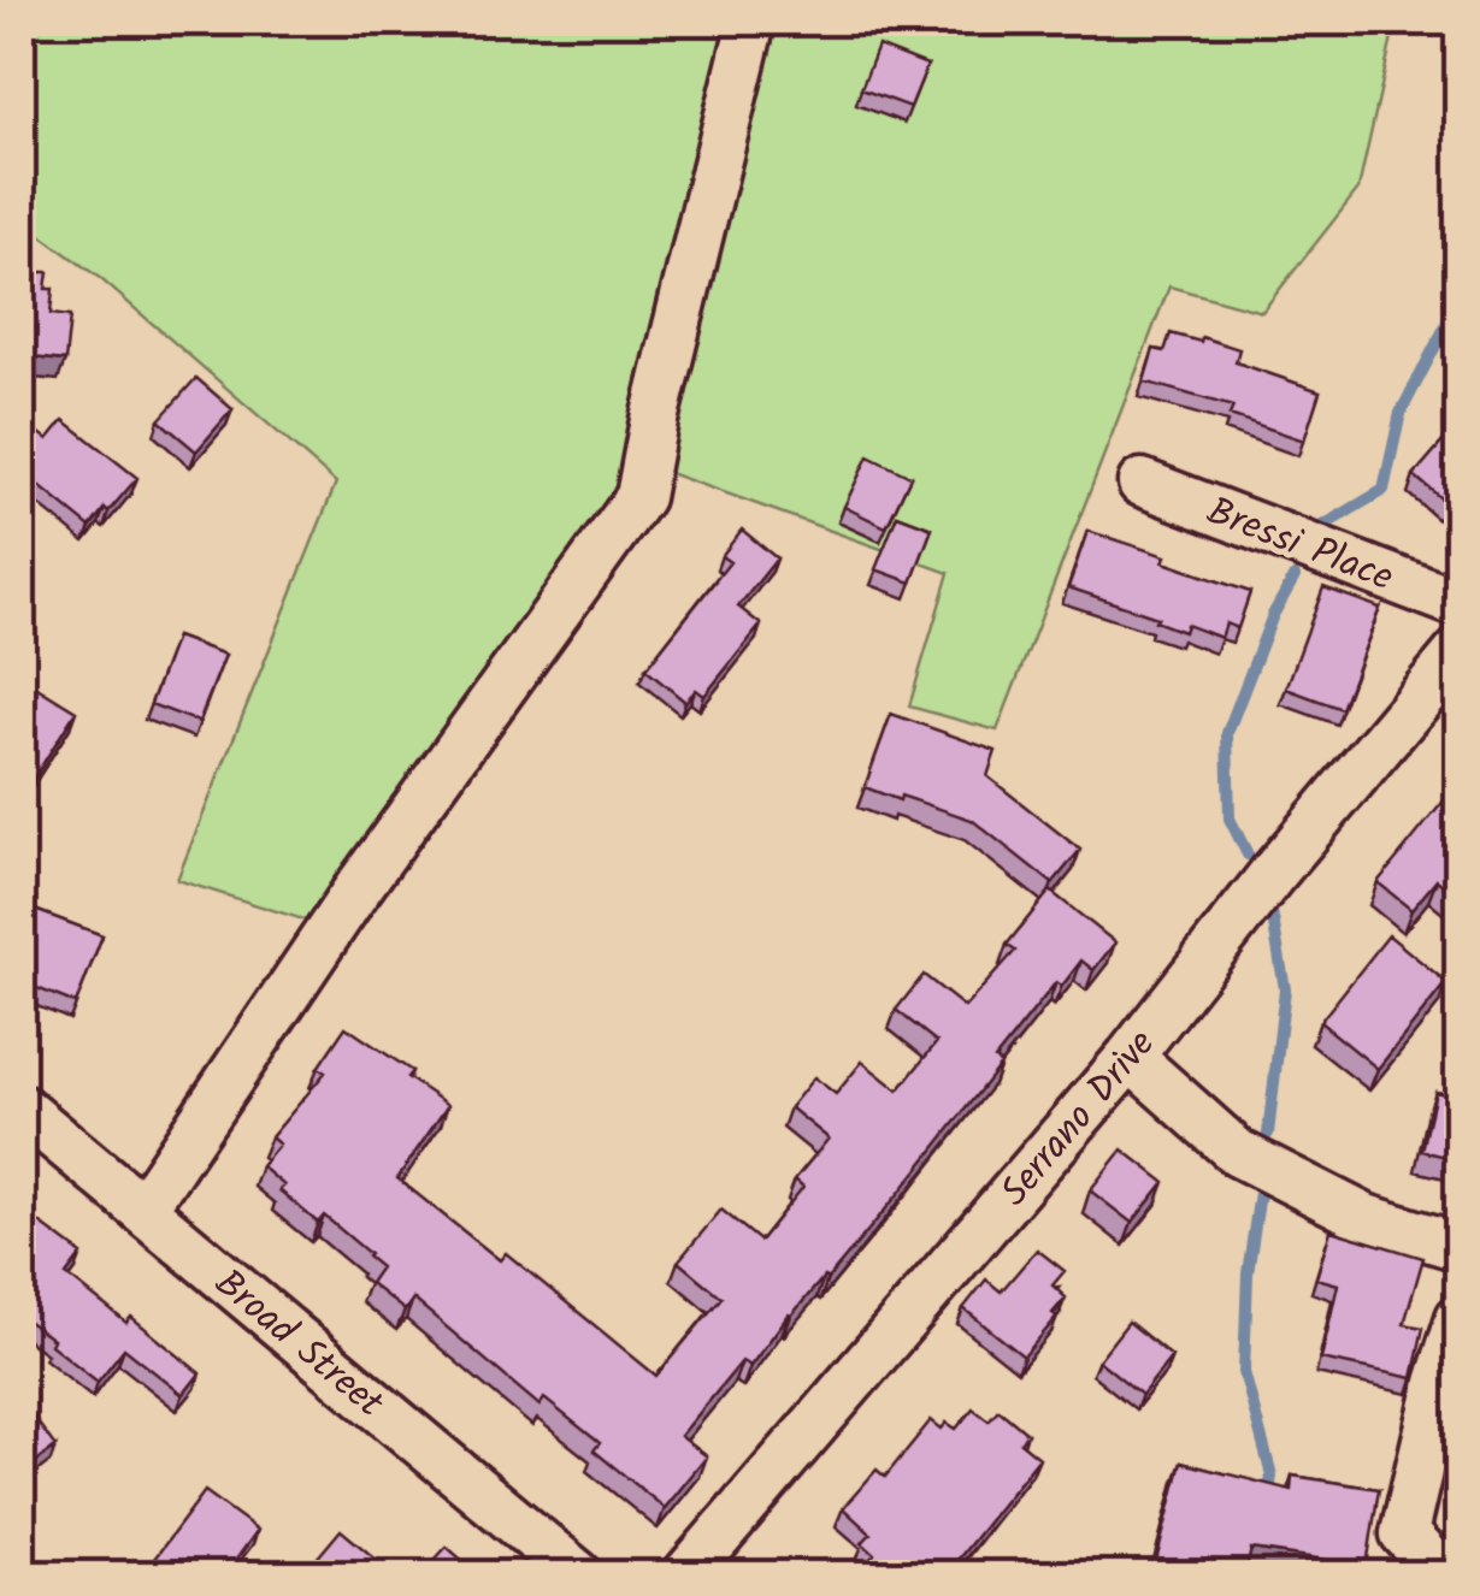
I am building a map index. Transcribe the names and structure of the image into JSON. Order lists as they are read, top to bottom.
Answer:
{
  "streets": {
    "street": ["Bressi Place", "Serrano Drive", "Broad Street"]
  }
}
